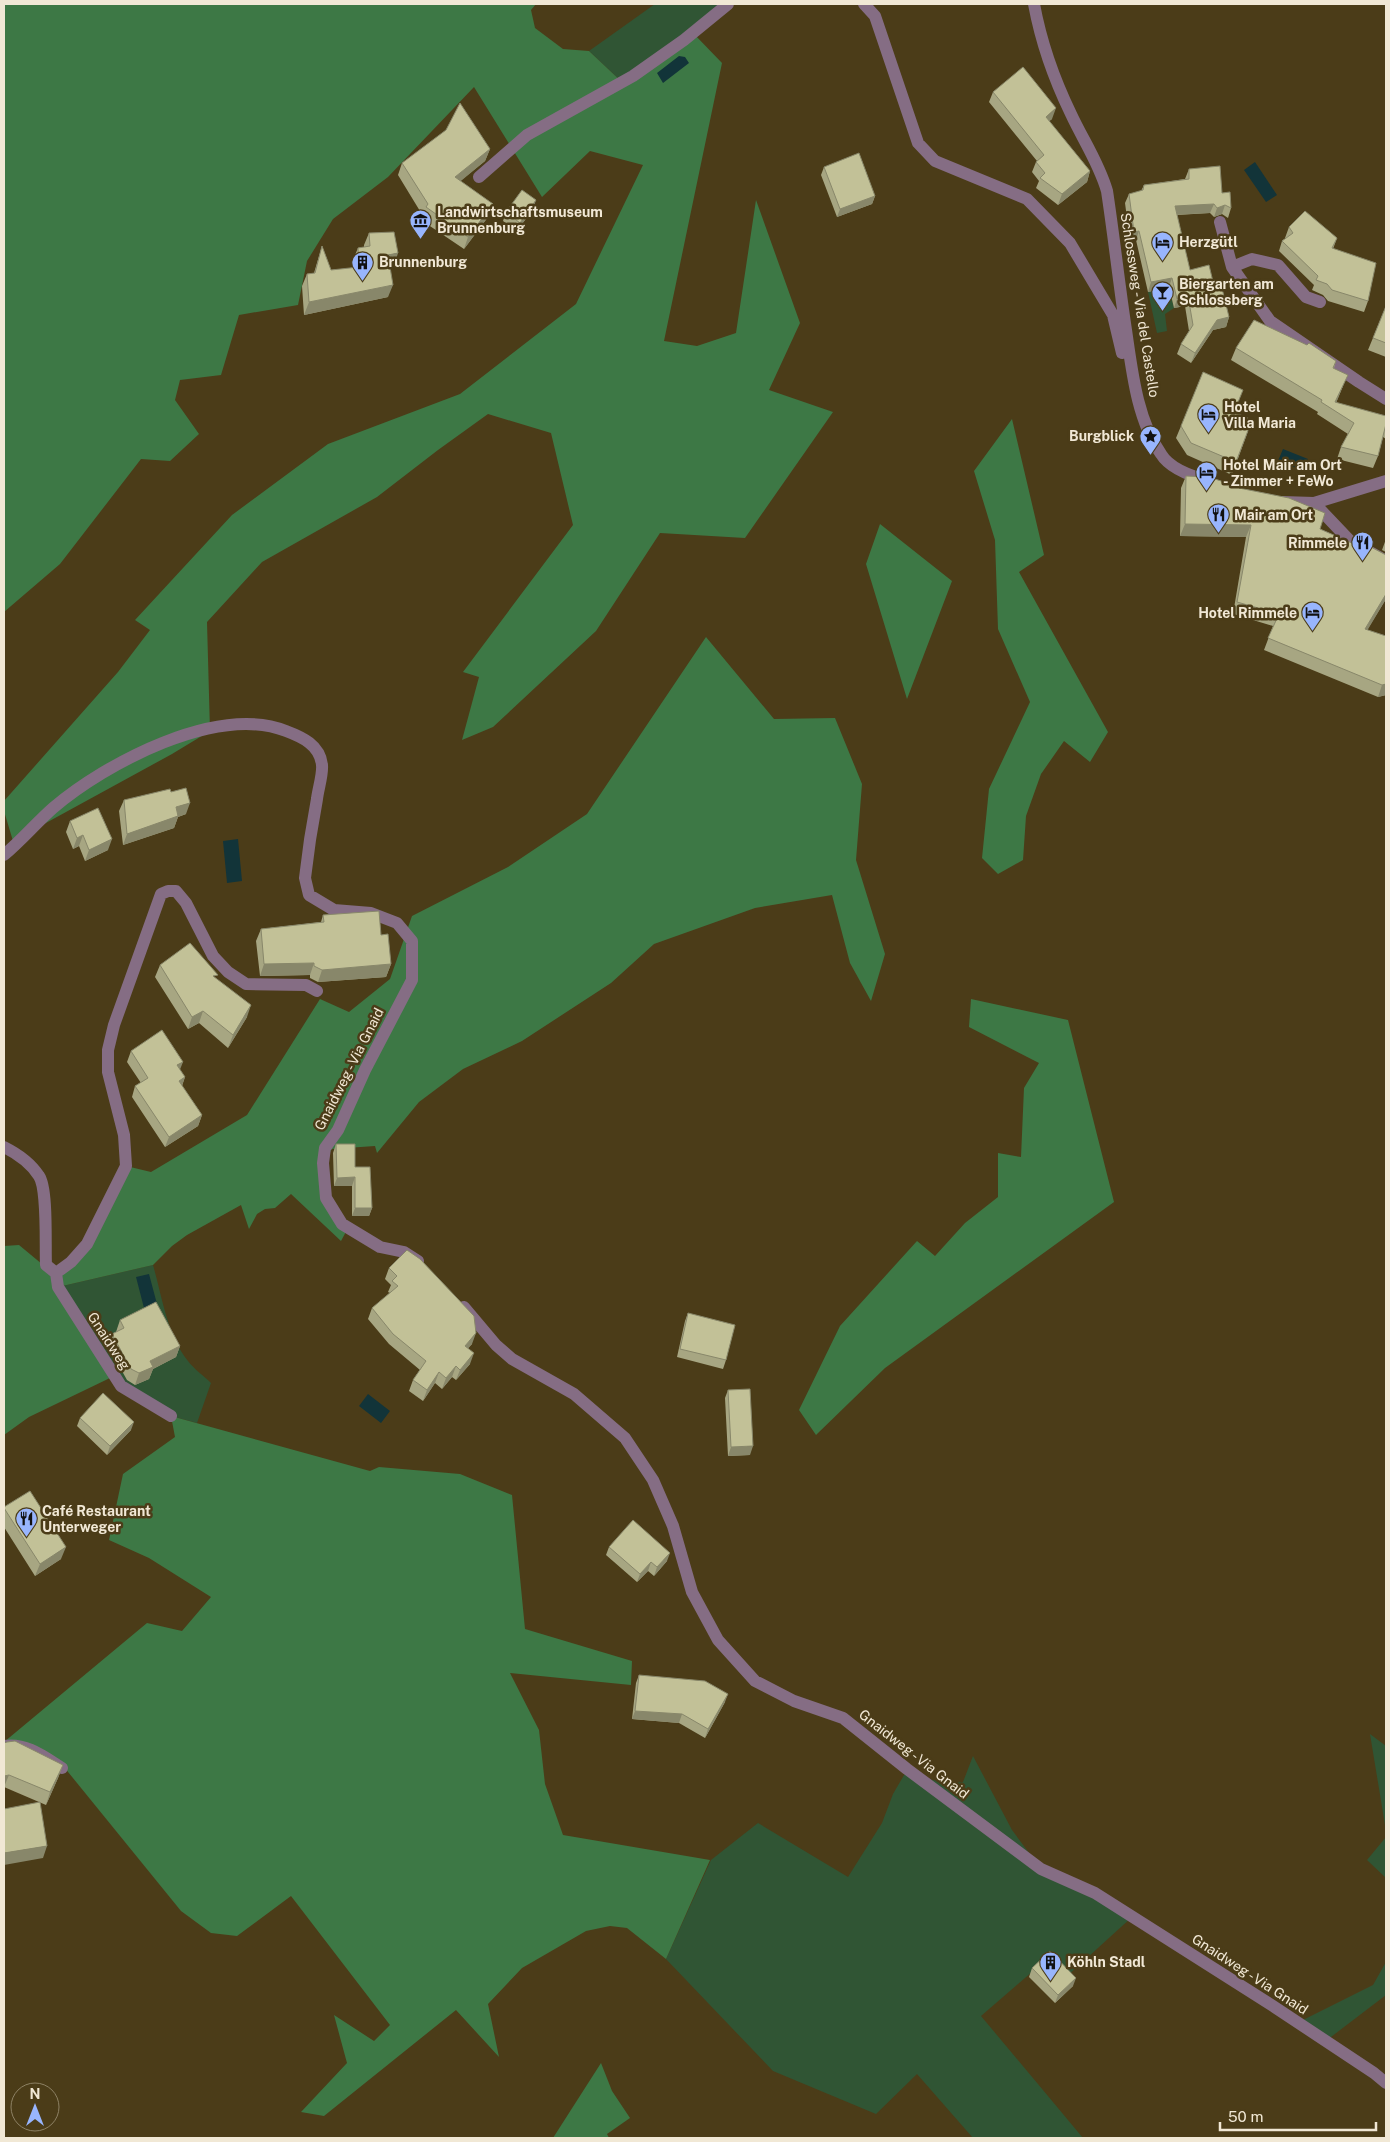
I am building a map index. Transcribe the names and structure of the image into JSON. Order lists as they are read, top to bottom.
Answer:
{
  "streets": {
    "street": ["Schlossweg - Via del Castello", "Gnaidweg - Via Gnaid", "Gnaidweg"]
  },
  "places": {
    "museum": ["Landwirtschaftsmuseum Brunnenburg"],
    "hotel": [
      "Herzgütl",
      "Hotel Villa Maria",
      "Hotel Mair am Ort - Zimmer + FeWo",
      "Hotel Rimmele"
    ],
    "building": ["Brunnenburg", "Köhln Stadl"],
    "bar": ["Biergarten am Schlossberg"],
    "place": ["Burgblick"],
    "restaurant": ["Mair am Ort", "Rimmele", "Café Restaurant Unterweger"]
  },
  "scale_bar": "50 m",
  "north": "top"
}
